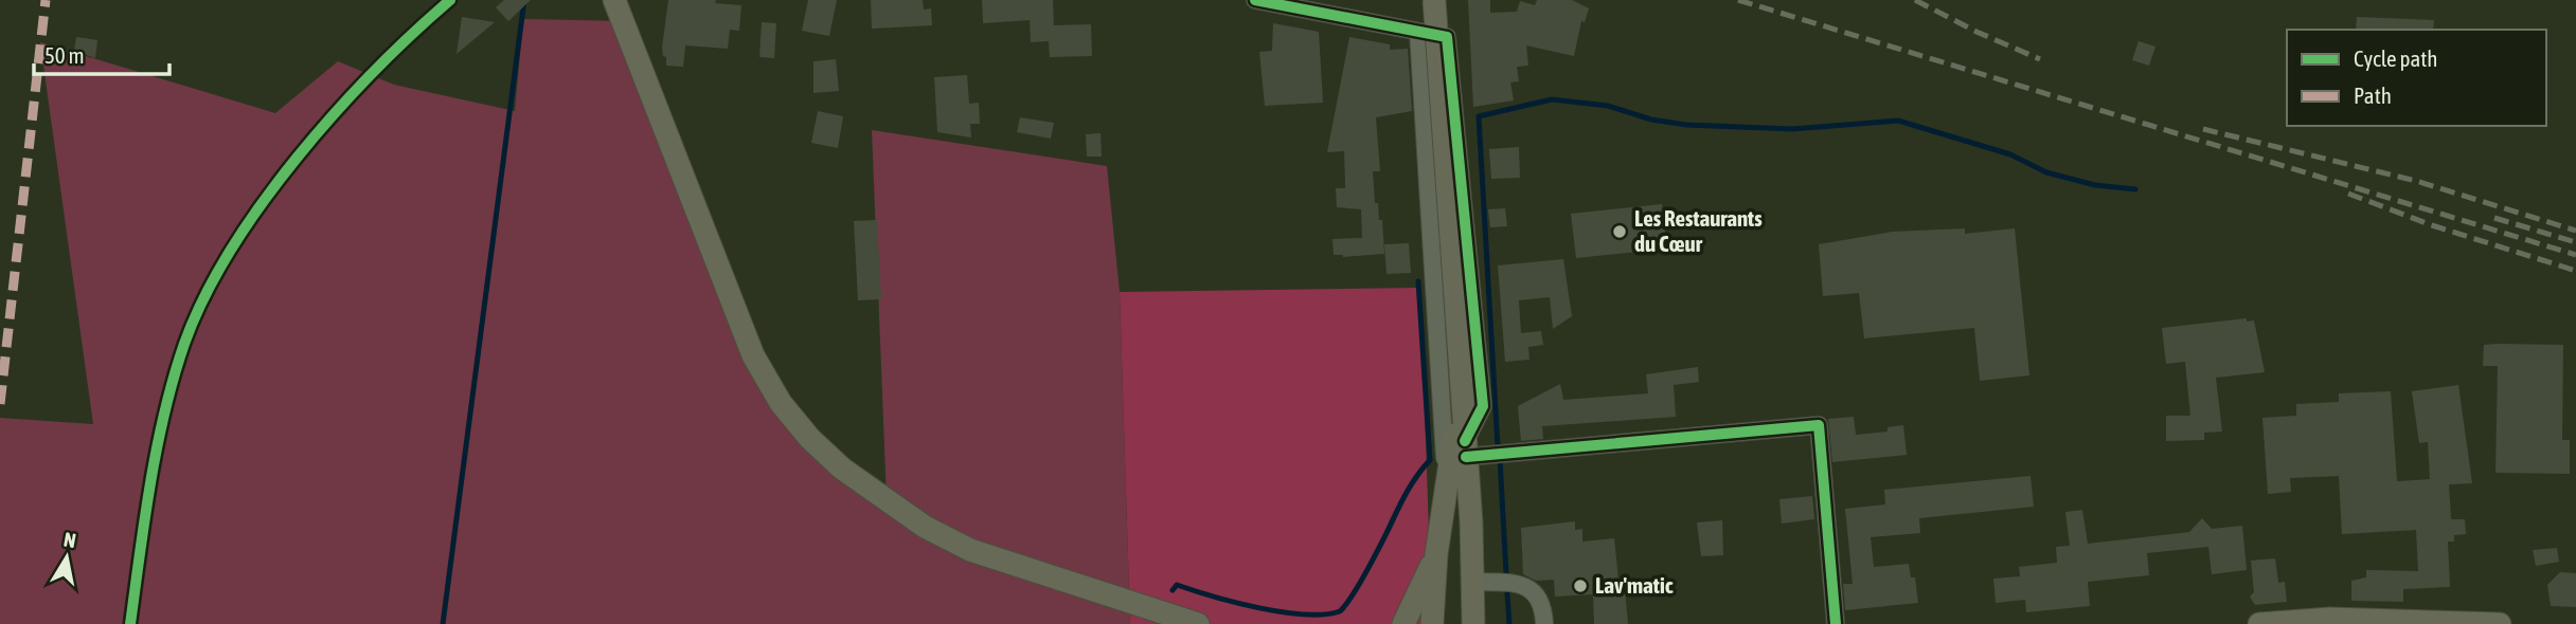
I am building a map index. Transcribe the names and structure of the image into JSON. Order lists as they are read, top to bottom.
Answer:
{
  "places": ["Les Restaurants du Cœur", "Lav'matic"],
  "legend": ["Cycle path", "Path"],
  "scale_bar": "50 m",
  "north": "top"
}
